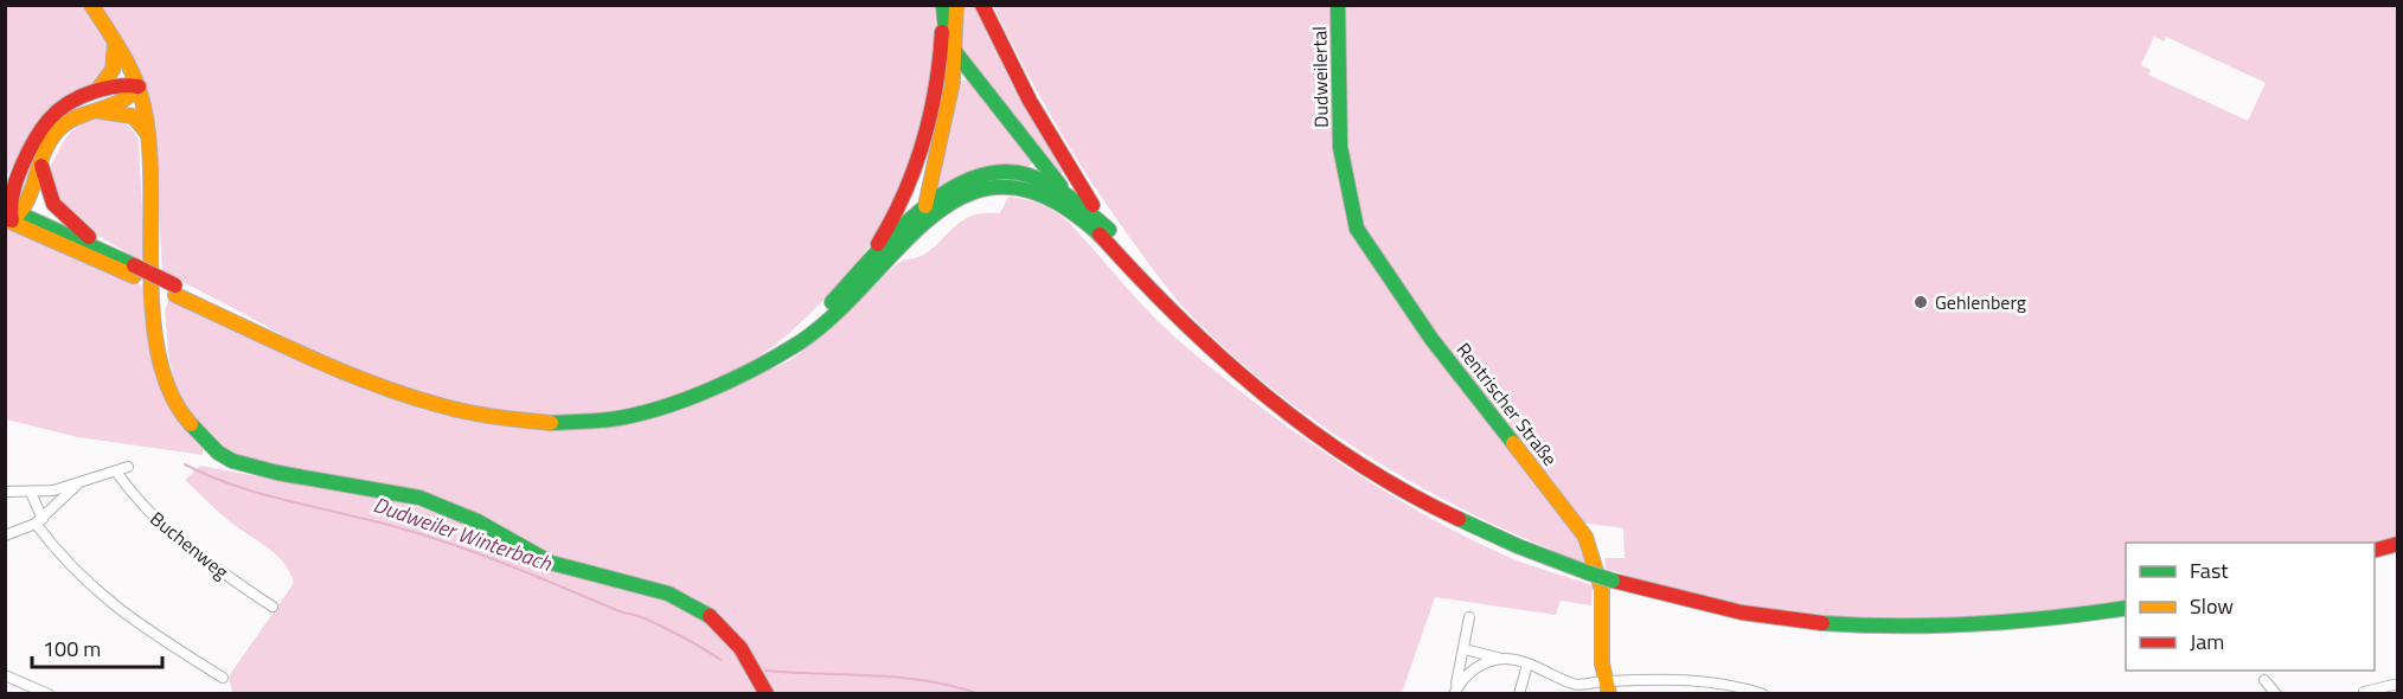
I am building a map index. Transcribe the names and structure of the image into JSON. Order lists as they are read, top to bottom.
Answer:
{
  "streets": {
    "main road": ["Dudweilertal", "Rentrischer Straße"],
    "street": ["Buchenweg"]
  },
  "crossings": [
    ["Dudweilertal", "Rentrischer Straße"]
  ],
  "water": ["Dudweiler Winterbach"],
  "places": ["Gehlenberg"],
  "legend": ["Fast", "Slow", "Jam"],
  "scale_bar": "100 m"
}
